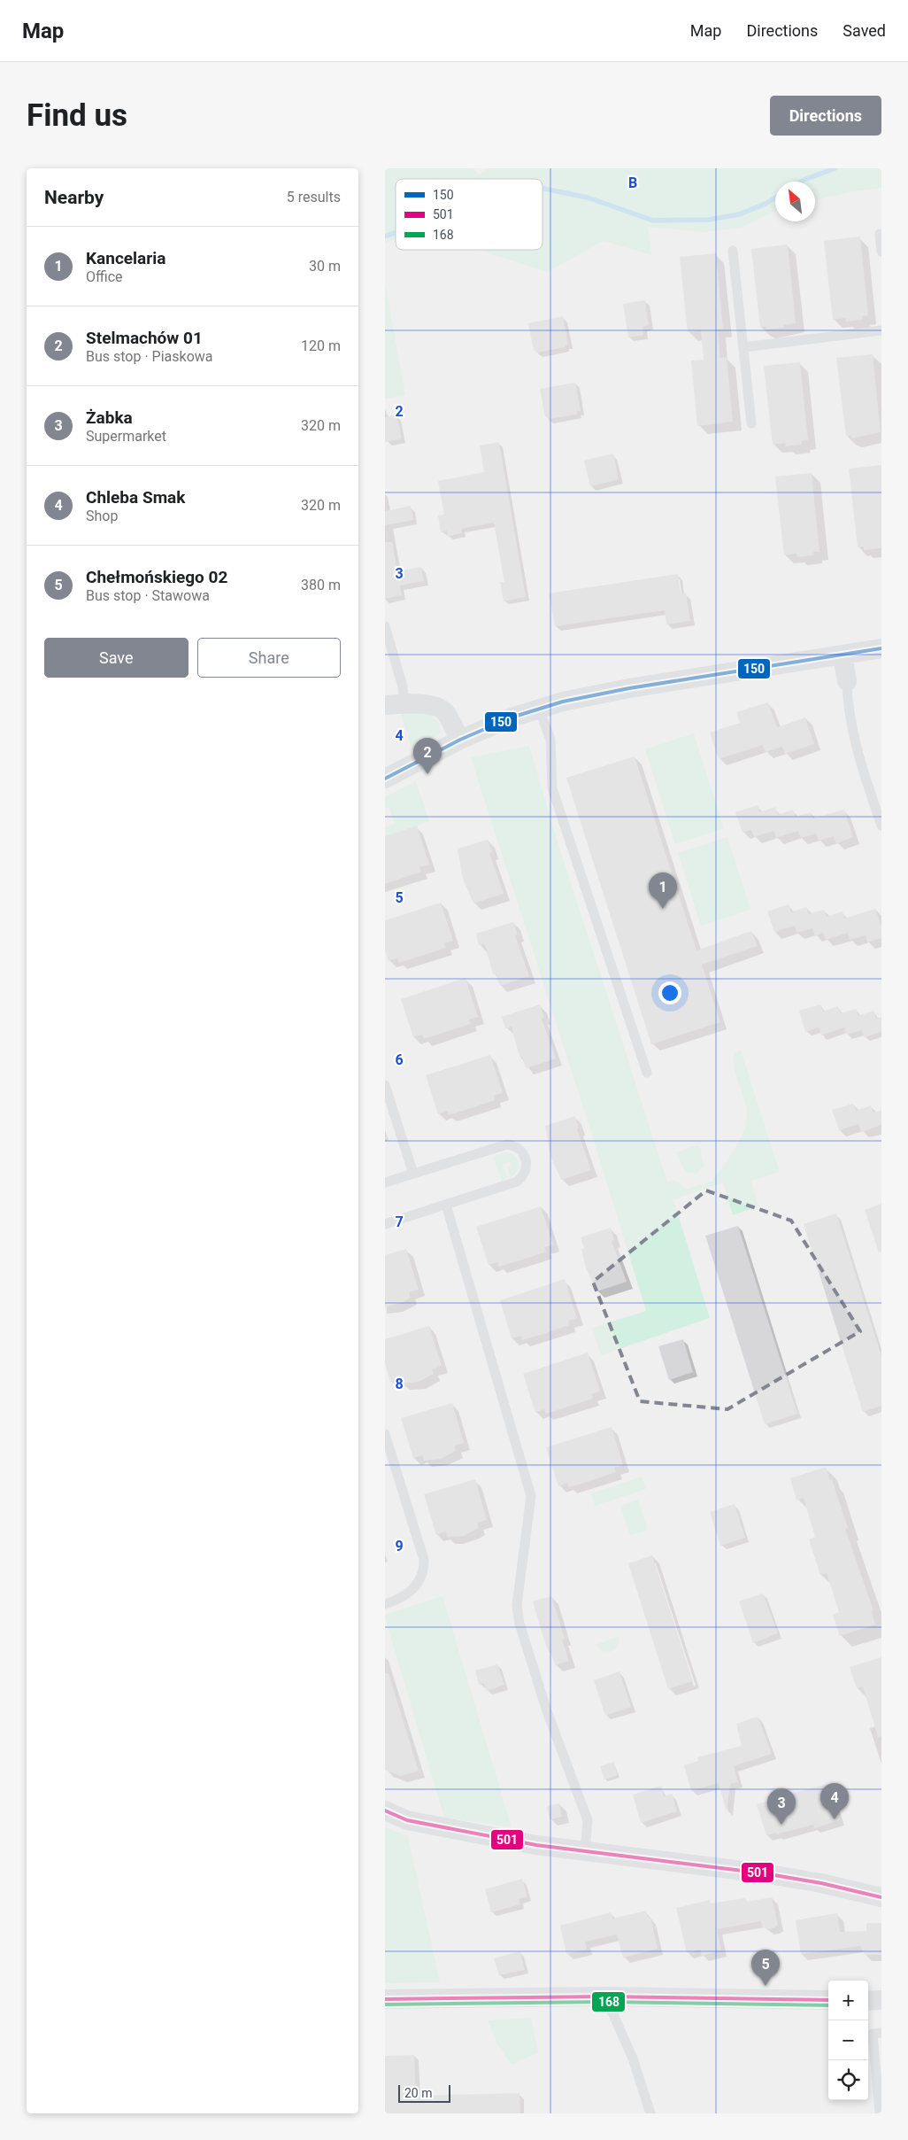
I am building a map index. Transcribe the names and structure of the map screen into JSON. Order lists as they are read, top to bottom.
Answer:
{
  "lines": ["transit line 150", "transit line 501", "transit line 168"],
  "legend": ["150", "501", "168"],
  "scale_bar": "20 m",
  "north": "top left",
  "page": {
    "header": "Map",
    "nav": ["Map", "Directions", "Saved"],
    "buttons": [
      "Directions",
      ["Save", "Share"]
    ],
    "title": "Find us",
    "heading": ["Nearby", "5 results"],
    "list": [
      {
        "mark": "1",
        "name": "Kancelaria",
        "note": "Office",
        "value": "30 m"
      },
      {
        "mark": "2",
        "name": "Stelmachów 01",
        "note": "Bus stop · Piaskowa",
        "value": "120 m"
      },
      {
        "mark": "3",
        "name": "Żabka",
        "note": "Supermarket",
        "value": "320 m"
      },
      {
        "mark": "4",
        "name": "Chleba Smak",
        "note": "Shop",
        "value": "320 m"
      },
      {
        "mark": "5",
        "name": "Chełmońskiego 02",
        "note": "Bus stop · Stawowa",
        "value": "380 m"
      }
    ],
    "pins": [
      "2",
      "1",
      "4",
      "3",
      "5"
    ],
    "map_buttons": ["+", "−"],
    "scale": "20 m"
  },
  "grid": {
    "columns": ["B"],
    "rows": [
      "2",
      "3",
      "4",
      "5",
      "6",
      "7",
      "8",
      "9"
    ]
  }
}
